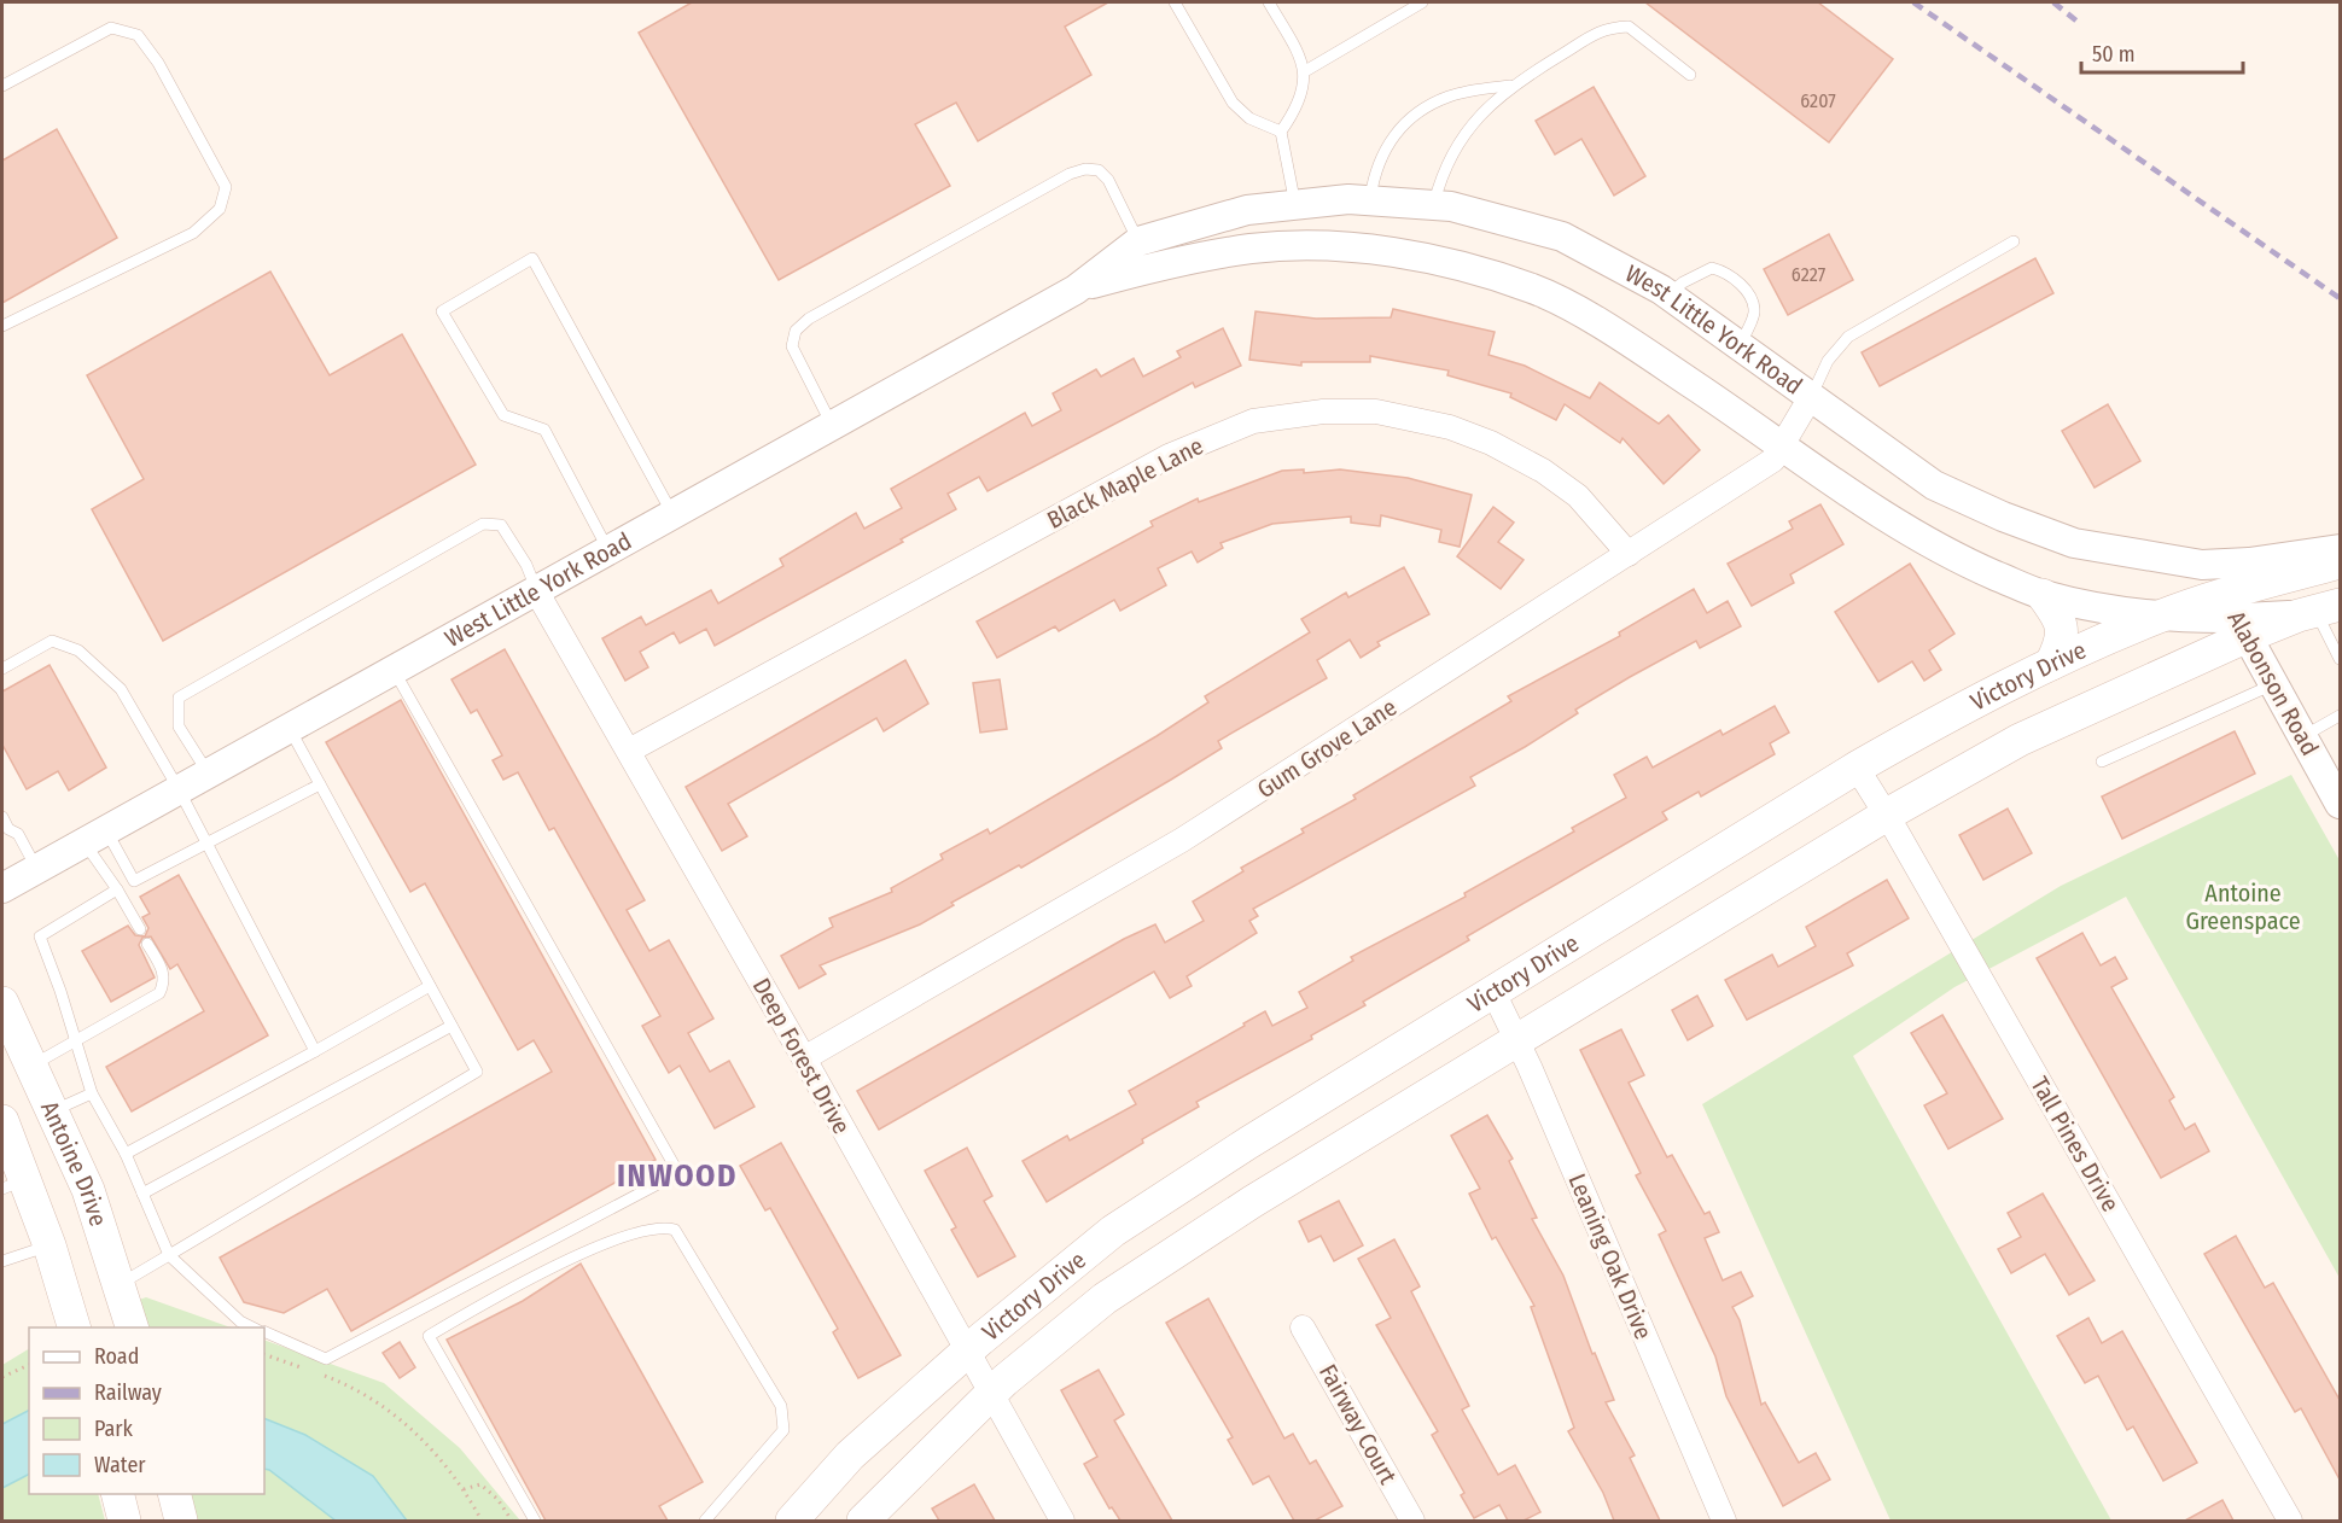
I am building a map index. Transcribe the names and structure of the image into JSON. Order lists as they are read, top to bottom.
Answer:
{
  "streets": {
    "main road": ["Victory Drive", "Antoine Drive"],
    "street": [
      "West Little York Road",
      "Black Maple Lane",
      "Alabonson Road",
      "Gum Grove Lane",
      "Deep Forest Drive",
      "Tall Pines Drive",
      "Leaning Oak Drive",
      "Fairway Court"
    ]
  },
  "crossings": [
    ["West Little York Road", "Victory Drive"],
    ["West Little York Road", "Alabonson Road"],
    ["West Little York Road", "Gum Grove Lane"],
    ["West Little York Road", "Deep Forest Drive"],
    ["Black Maple Lane", "Gum Grove Lane"],
    ["Black Maple Lane", "Deep Forest Drive"],
    ["Victory Drive", "Alabonson Road"],
    ["Victory Drive", "Deep Forest Drive"],
    ["Victory Drive", "Tall Pines Drive"],
    ["Victory Drive", "Leaning Oak Drive"],
    ["Gum Grove Lane", "Deep Forest Drive"]
  ],
  "districts": ["INWOOD"],
  "parks": ["Antoine Greenspace"],
  "house_numbers": ["6207", "6227"],
  "legend": [
    "Road",
    "Railway",
    "Park",
    "Water"
  ],
  "scale_bar": "50 m"
}
